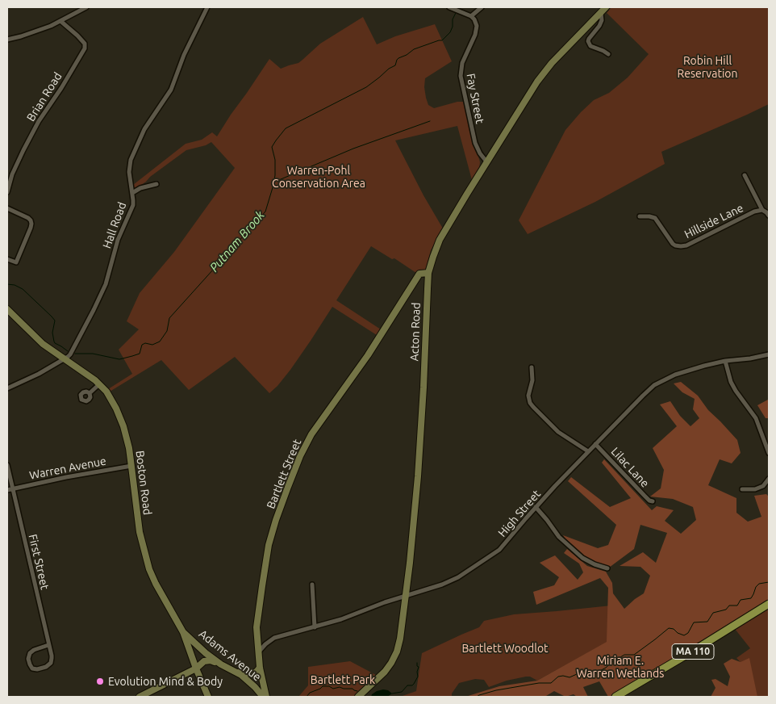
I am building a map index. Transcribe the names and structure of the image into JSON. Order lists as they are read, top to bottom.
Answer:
{
  "streets": {
    "main road": [
      "Acton Road",
      "Bartlett Street",
      "Boston Road",
      "MA 110",
      "Adams Avenue"
    ],
    "street": [
      "Brian Road",
      "Fay Street",
      "Hillside Lane",
      "Hall Road",
      "Lilac Lane",
      "Warren Avenue",
      "High Street",
      "First Street"
    ]
  },
  "crossings": [
    ["Fay Street", "Acton Road"],
    ["Hall Road", "Boston Road"],
    ["Acton Road", "Bartlett Street"],
    ["Acton Road", "High Street"],
    ["Lilac Lane", "High Street"],
    ["Warren Avenue", "Boston Road"],
    ["Warren Avenue", "First Street"],
    ["Bartlett Street", "High Street"],
    ["Boston Road", "Adams Avenue"]
  ],
  "water": ["Putnam Brook"],
  "parks": [
    "Robin Hill Reservation",
    "Warren-Pohl Conservation Area",
    "Bartlett Woodlot",
    "Miriam E. Warren Wetlands",
    "Bartlett Park"
  ],
  "places": ["Evolution Mind & Body"]
}
